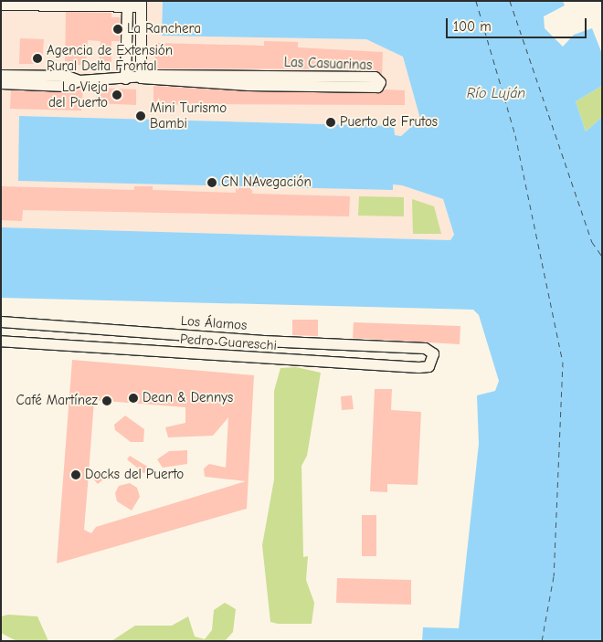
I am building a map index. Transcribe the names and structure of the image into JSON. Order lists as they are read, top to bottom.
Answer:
{
  "streets": {
    "street": ["Las Casuarinas", "Los Álamos", "Pedro Guareschi"]
  },
  "crossings": [
    ["Los Álamos", "Pedro Guareschi"]
  ],
  "water": ["Río Luján"],
  "places": [
    "La Ranchera",
    "Agencia de Extensión Rural Delta Frontal",
    "La Vieja del Puerto",
    "Mini Turismo Bambi",
    "Puerto de Frutos",
    "CN NAvegación",
    "Dean & Dennys",
    "Café Martínez",
    "Docks del Puerto"
  ],
  "scale_bar": "100 m"
}
